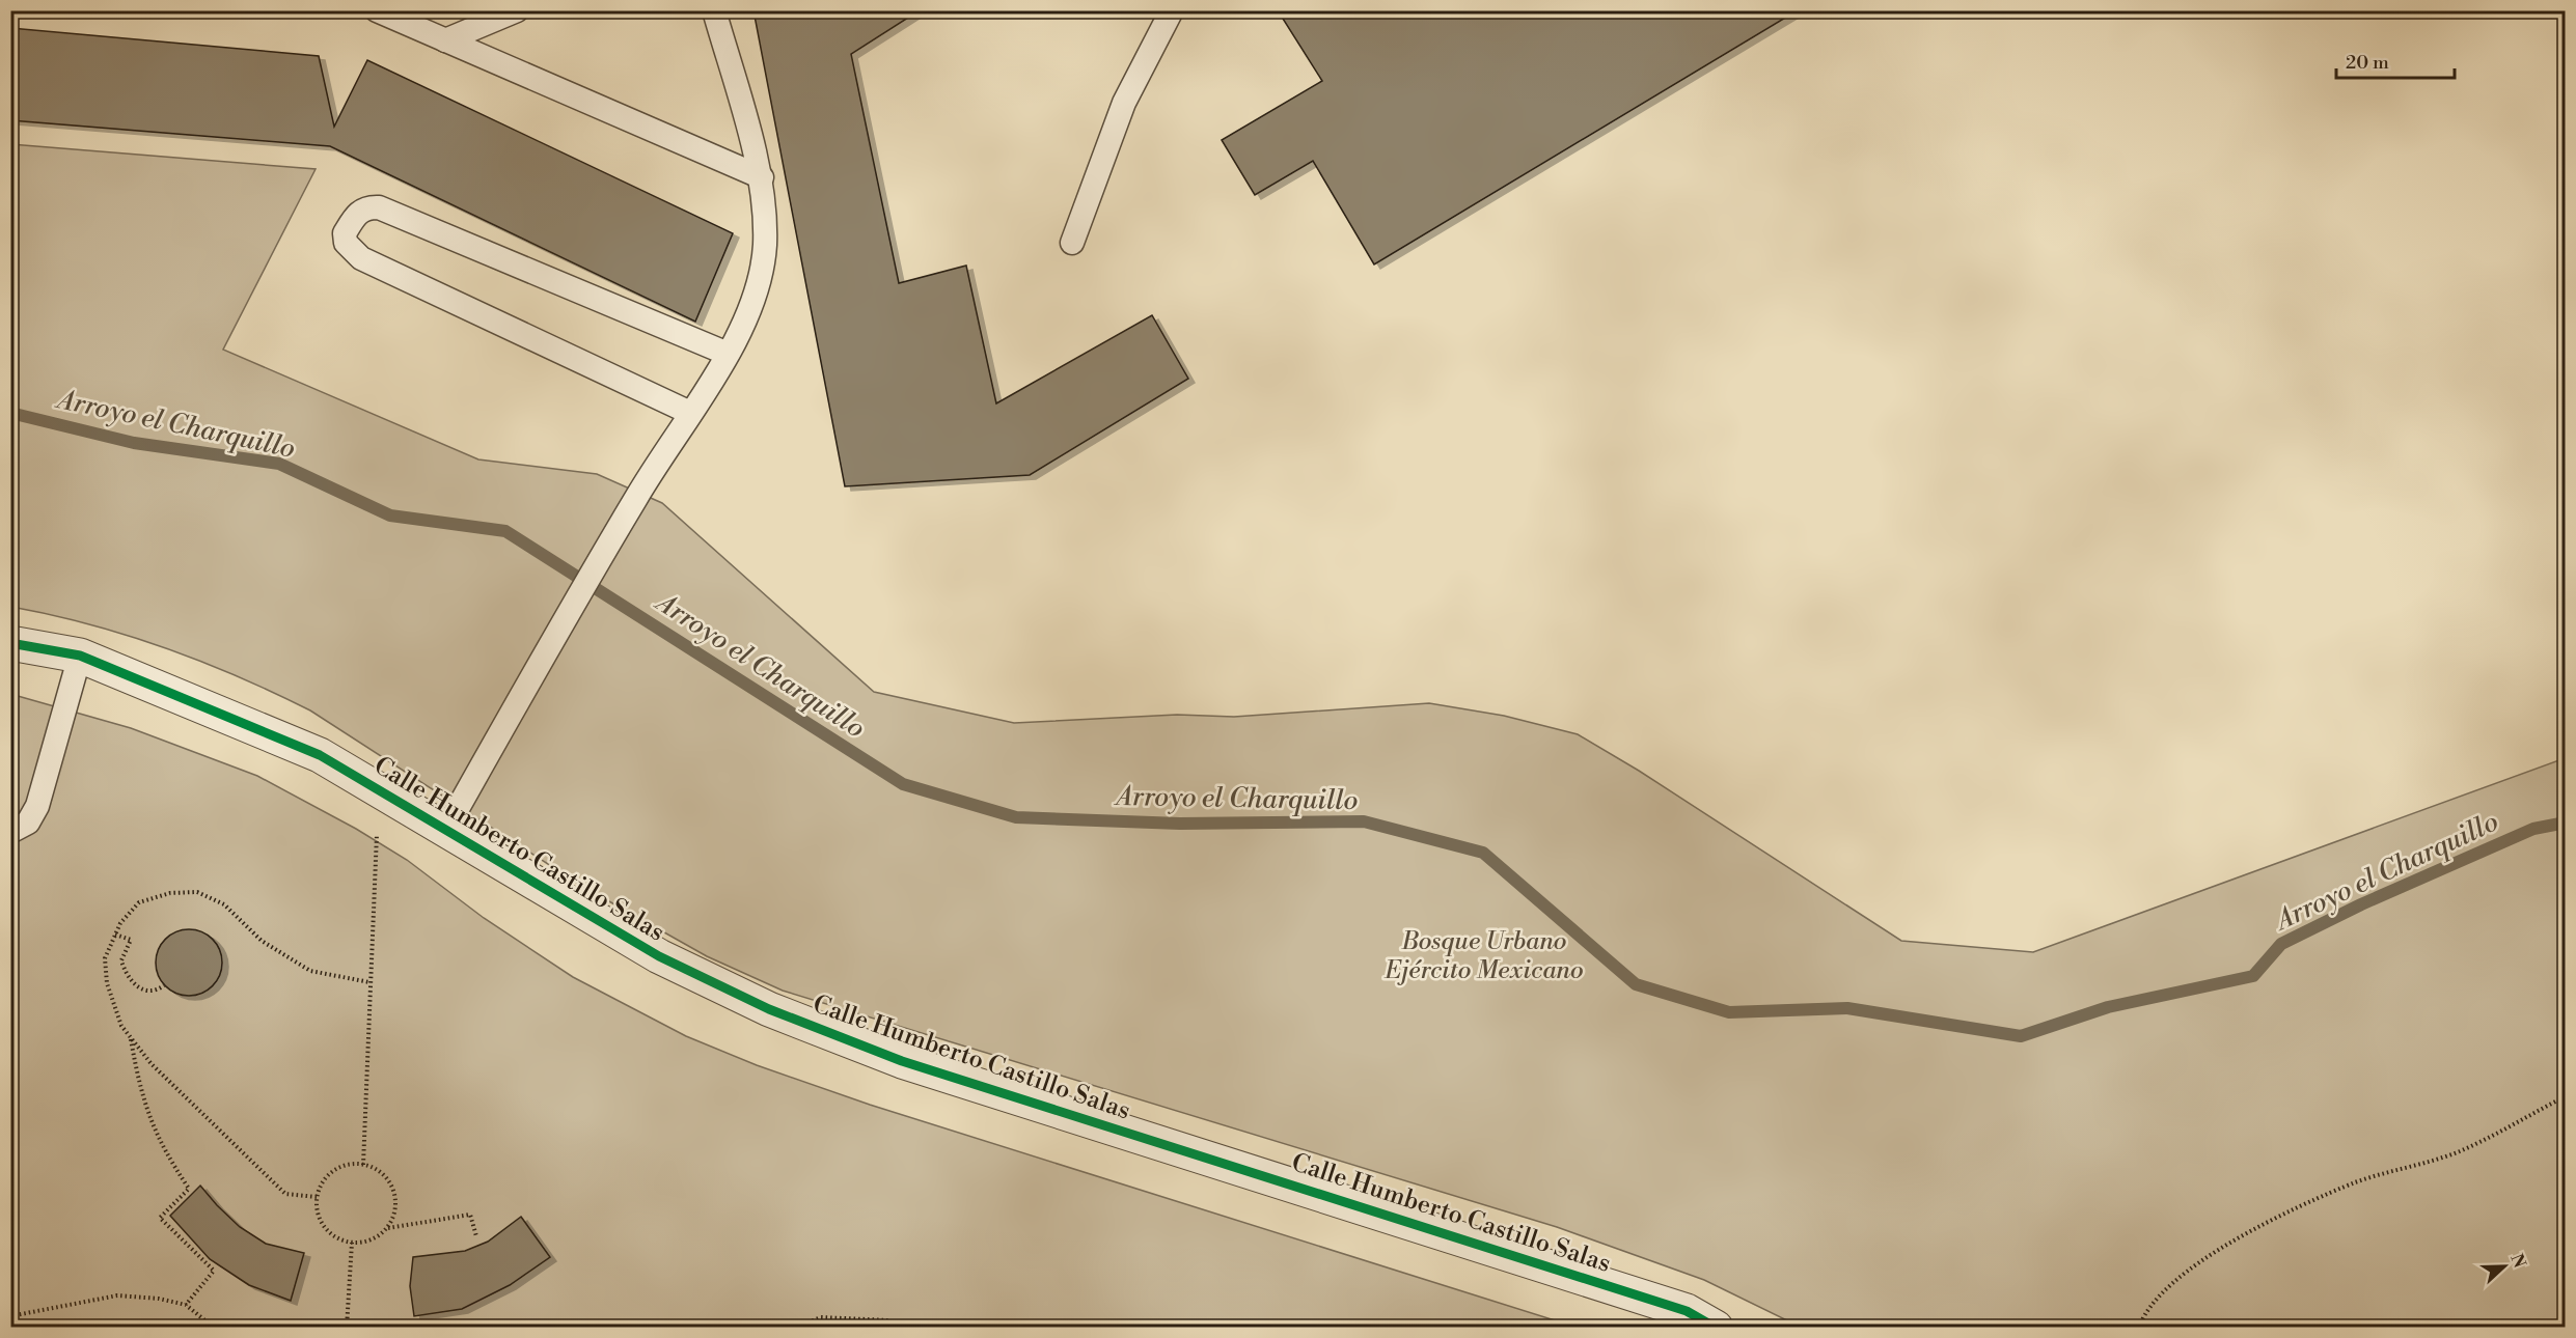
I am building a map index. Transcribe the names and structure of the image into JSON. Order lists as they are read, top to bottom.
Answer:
{
  "streets": {
    "street": ["Calle Humberto Castillo Salas"]
  },
  "water": ["Arroyo el Charquillo"],
  "parks": ["Bosque Urbano Ejército Mexicano"],
  "scale_bar": "20 m",
  "north": "right"
}
